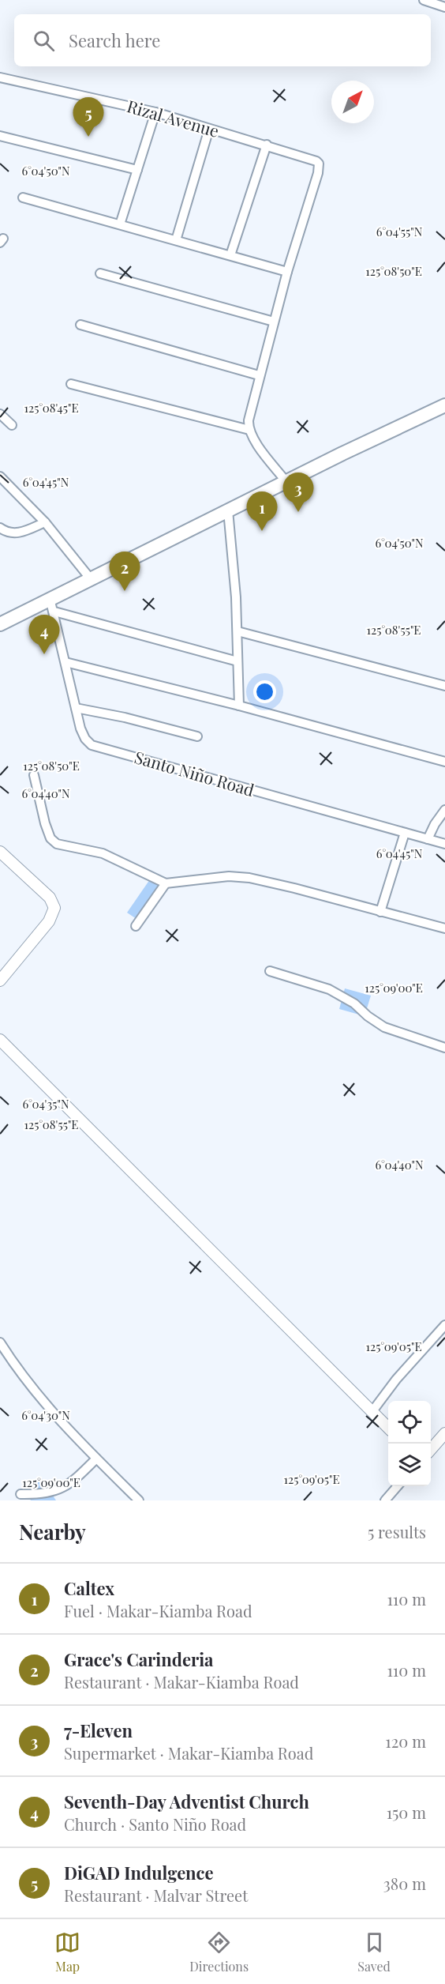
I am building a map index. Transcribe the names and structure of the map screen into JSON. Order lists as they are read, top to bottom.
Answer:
{
  "streets": {
    "street": ["Rizal Avenue", "Santo Niño Road"]
  },
  "north": "top right",
  "page": {
    "search": "Search here",
    "pins": [
      "5",
      "3",
      "1",
      "2",
      "4"
    ],
    "heading": ["Nearby", "5 results"],
    "list": [
      {
        "mark": "1",
        "name": "Caltex",
        "note": "Fuel · Makar-Kiamba Road",
        "value": "110 m"
      },
      {
        "mark": "2",
        "name": "Grace's Carinderia",
        "note": "Restaurant · Makar-Kiamba Road",
        "value": "110 m"
      },
      {
        "mark": "3",
        "name": "7-Eleven",
        "note": "Supermarket · Makar-Kiamba Road",
        "value": "120 m"
      },
      {
        "mark": "4",
        "name": "Seventh-Day Adventist Church",
        "note": "Church · Santo Niño Road",
        "value": "150 m"
      },
      {
        "mark": "5",
        "name": "DiGAD Indulgence",
        "note": "Restaurant · Malvar Street",
        "value": "380 m"
      }
    ],
    "nav": ["Map", "Directions", "Saved"]
  },
  "coordinates": [
    "6°04'50\"N",
    "6°04'55\"N",
    "125°08'50\"E",
    "125°08'45\"E",
    "6°04'45\"N",
    "125°08'55\"E",
    "6°04'40\"N",
    "125°09'00\"E",
    "6°04'35\"N",
    "125°09'05\"E",
    "6°04'30\"N"
  ]
}
